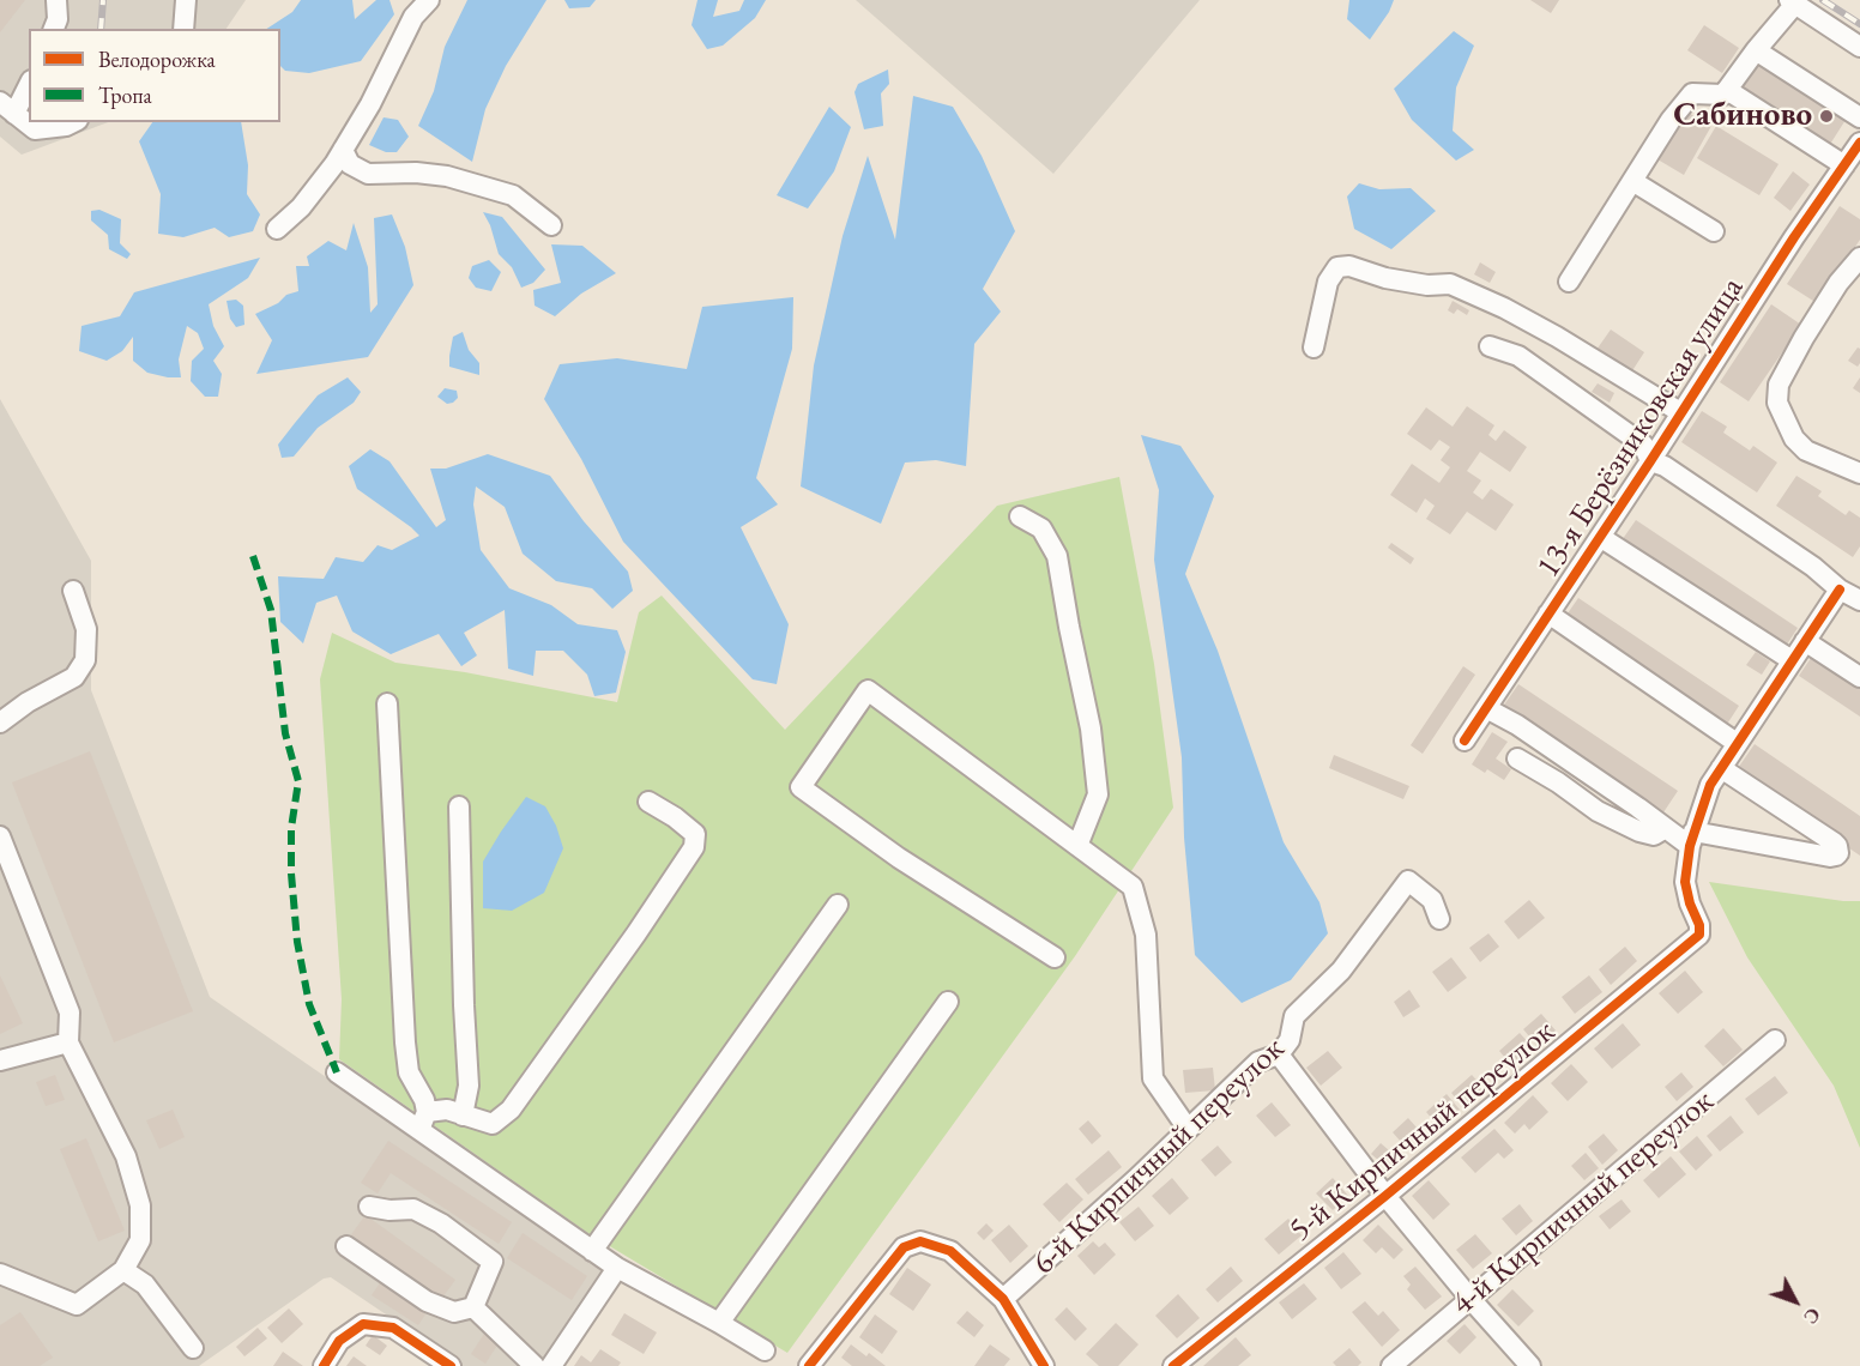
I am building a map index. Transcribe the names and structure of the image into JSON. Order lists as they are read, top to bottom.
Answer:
{
  "streets": {
    "street": [
      "13-я Берёзниковская улица",
      "5-й Кирпичный переулок",
      "6-й Кирпичный переулок",
      "4-й Кирпичный переулок"
    ]
  },
  "places": ["Сабиново"],
  "legend": ["Велодорожка", "Тропа"],
  "north": "bottom right"
}
